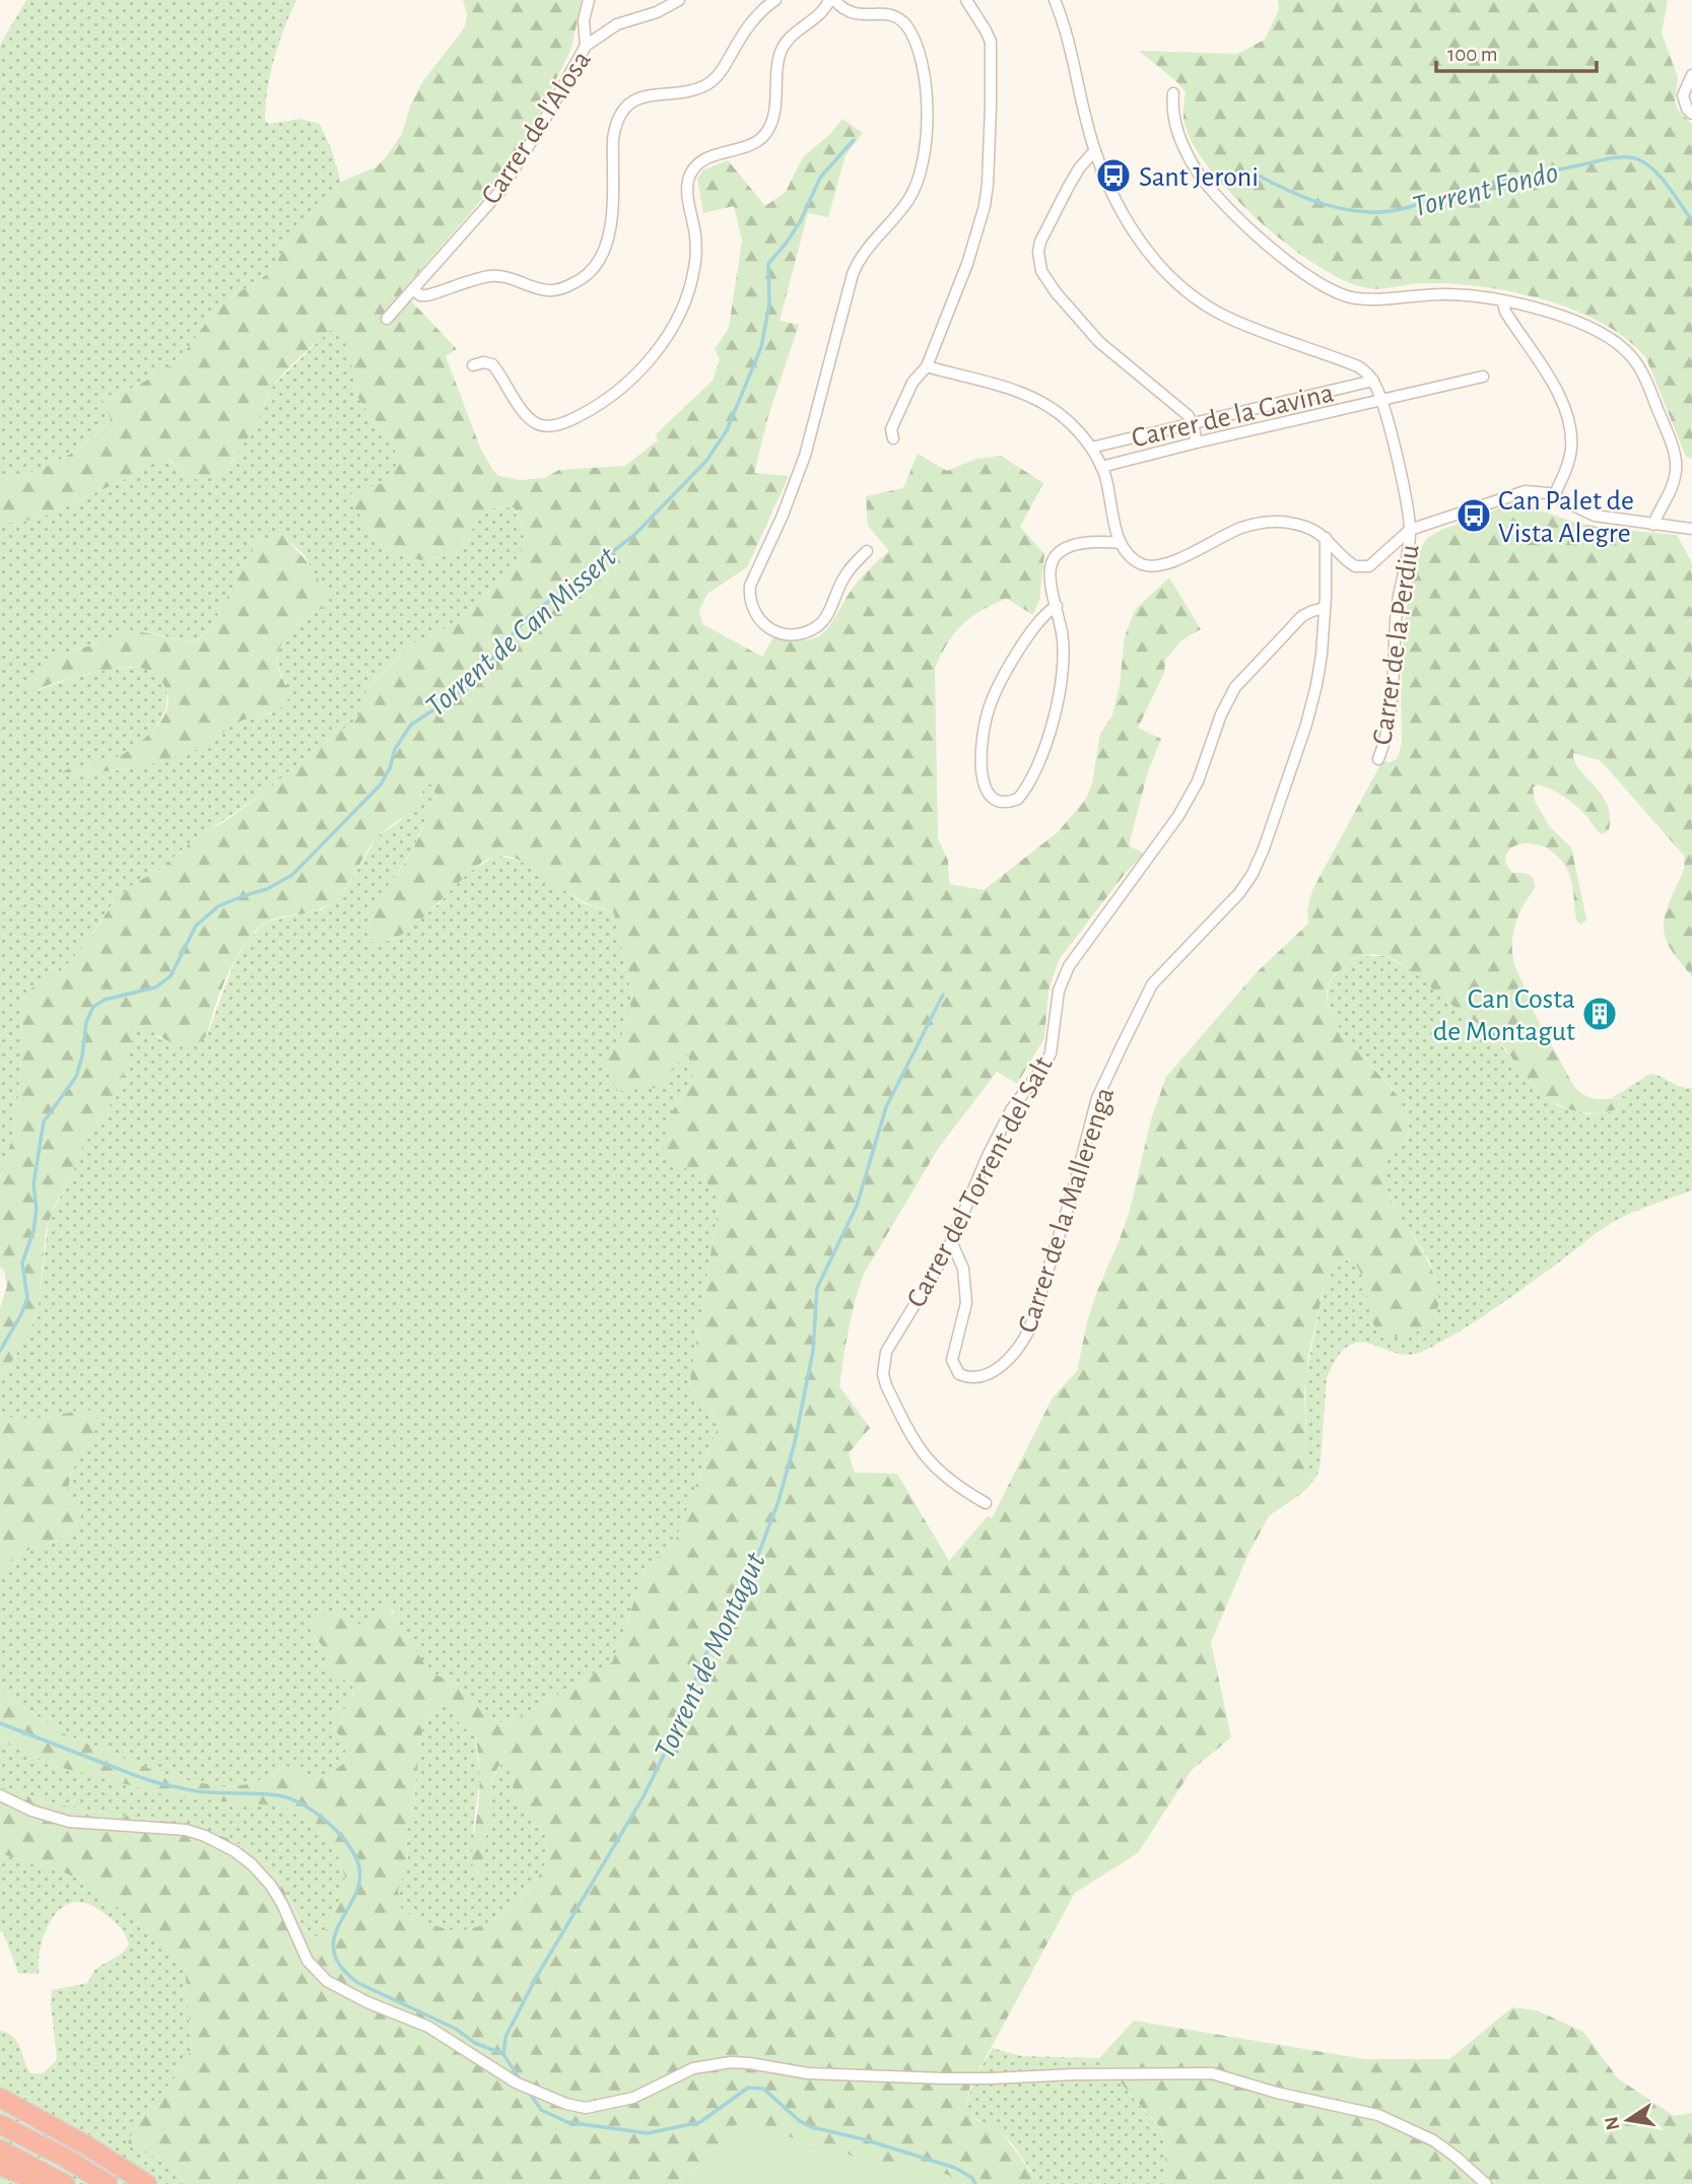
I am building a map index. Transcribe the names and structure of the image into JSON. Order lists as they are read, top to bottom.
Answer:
{
  "streets": {
    "street": [
      "Carrer de l'Alosa",
      "Carrer de la Gavina",
      "Carrer de la Perdiu",
      "Carrer del Torrent del Salt",
      "Carrer de la Mallerenga"
    ]
  },
  "crossings": [
    ["Carrer del Torrent del Salt", "Carrer de la Mallerenga"]
  ],
  "water": ["Torrent Fondo", "Torrent de Can Missert", "Torrent de Montagut"],
  "places": {
    "bus stop": ["Sant Jeroni", "Can Palet de Vista Alegre"],
    "building": ["Can Costa de Montagut"]
  },
  "scale_bar": "100 m",
  "north": "left"
}
